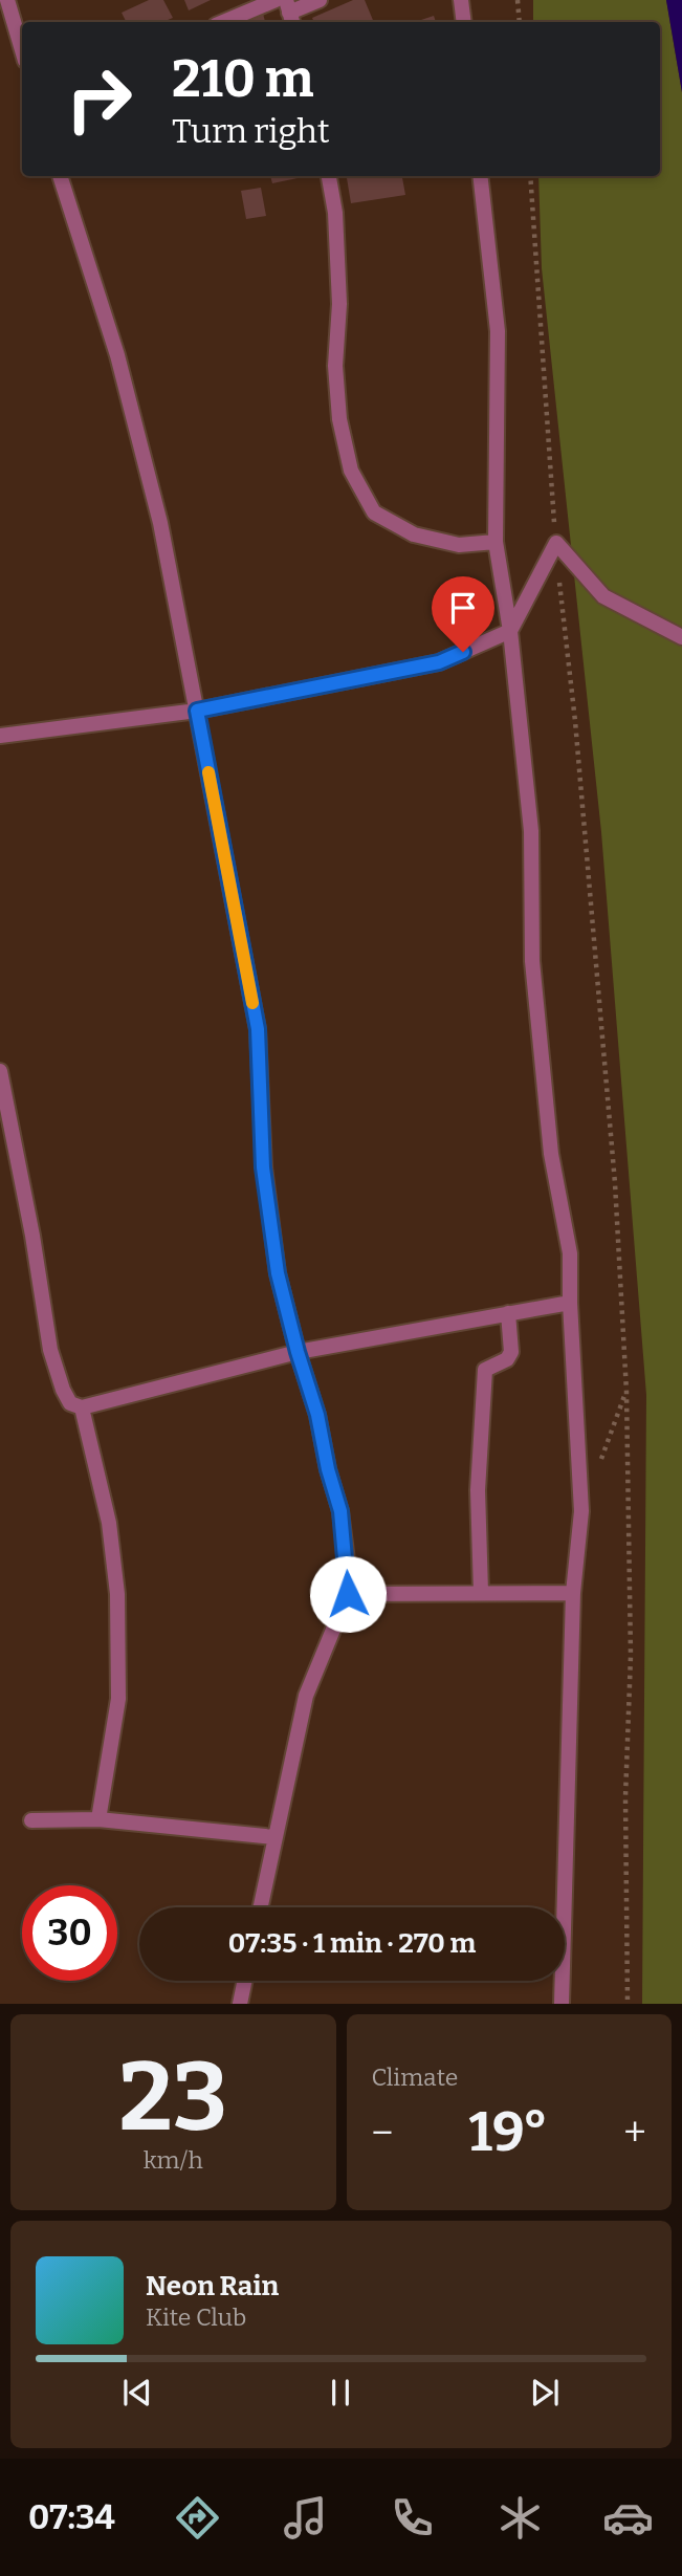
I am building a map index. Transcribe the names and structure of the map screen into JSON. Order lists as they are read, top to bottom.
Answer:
{
  "page": {
    "turn": ["210 m", "Turn right"],
    "limit": "30",
    "trip": "07:35 · 1 min · 270 m",
    "tile": [
      ["23", "km/h"],
      "Climate"
    ],
    "heat": ["−", "19°", "+"],
    "song": ["Neon Rain", "Kite Club"],
    "tabs": "07:34"
  }
}
